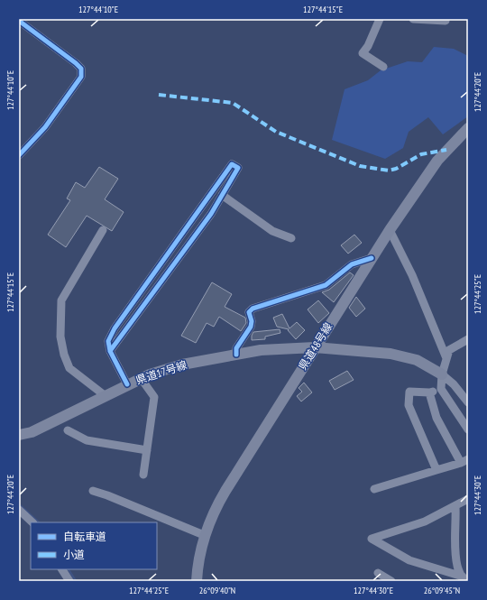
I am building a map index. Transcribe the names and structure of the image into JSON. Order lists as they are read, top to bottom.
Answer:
{
  "streets": {
    "main road": ["県道48号線", "県道17号線"]
  },
  "crossings": [
    ["県道48号線", "県道17号線"]
  ],
  "legend": ["自転車道", "小道"],
  "coordinates": [
    "127°44'10\"E",
    "127°44'15\"E",
    "127°44'20\"E",
    "127°44'25\"E",
    "127°44'30\"E",
    "26°09'40\"N",
    "26°09'45\"N"
  ]
}
